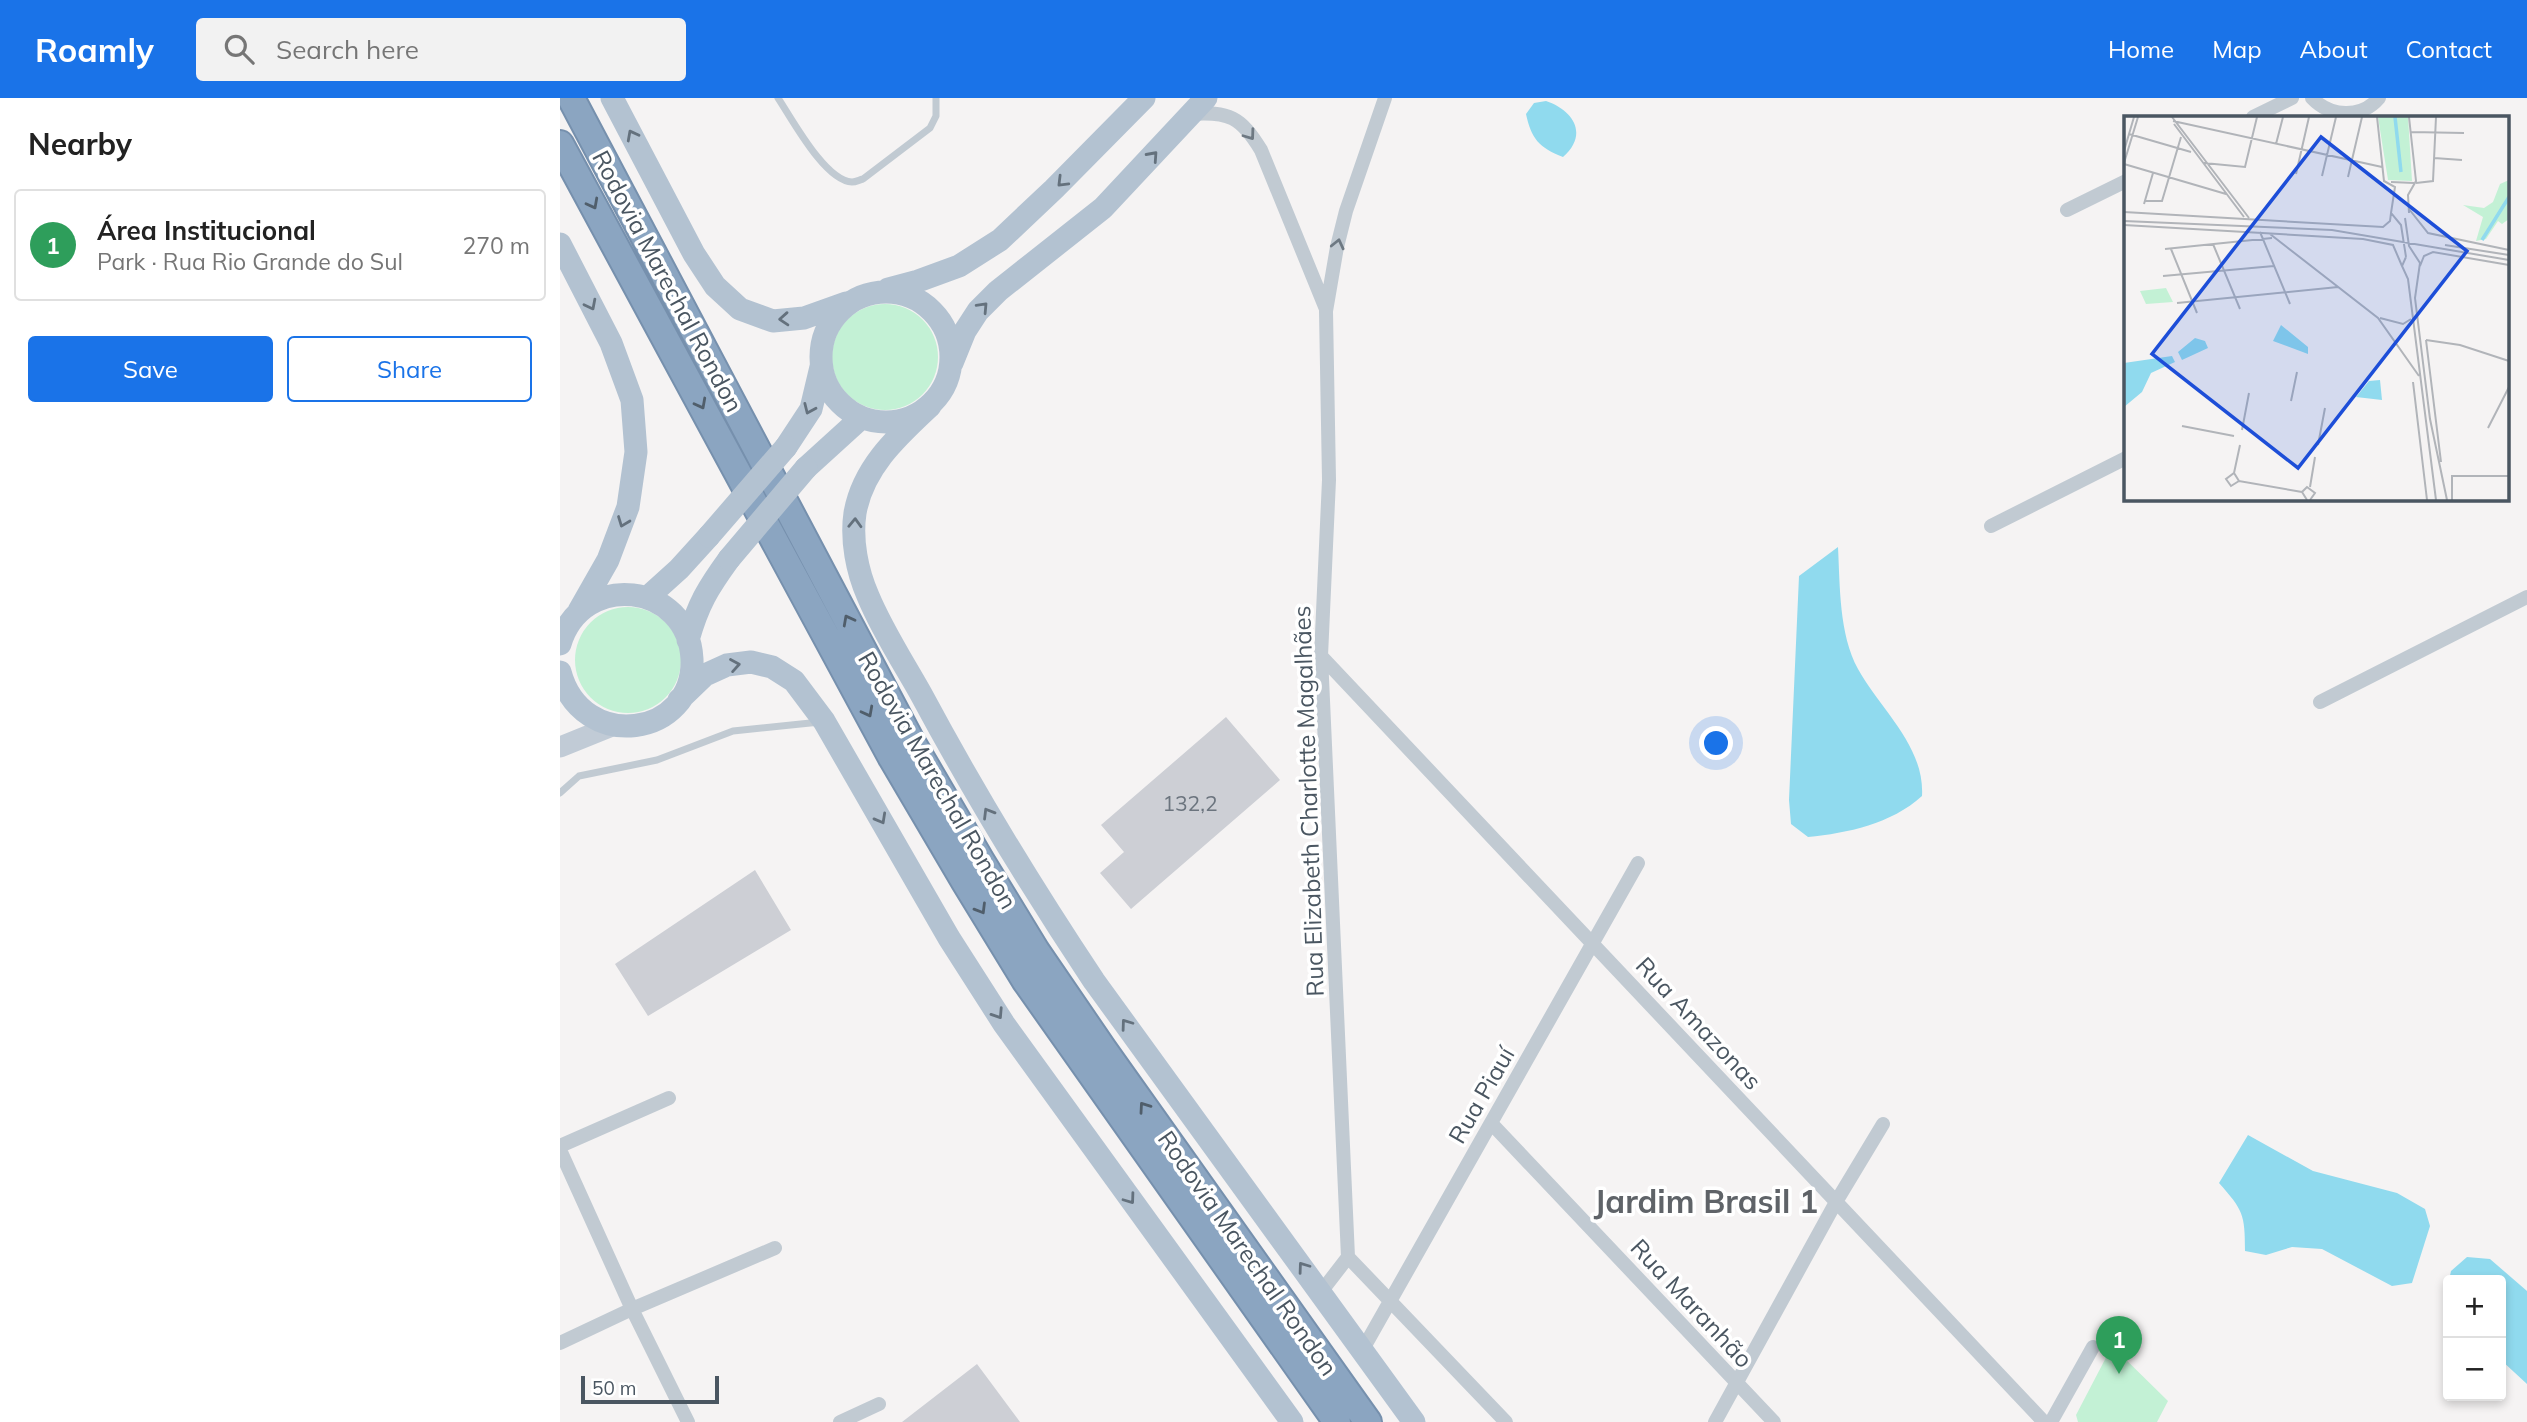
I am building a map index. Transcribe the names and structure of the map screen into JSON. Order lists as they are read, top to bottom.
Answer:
{
  "streets": {
    "highway": ["Rodovia Marechal Rondon"],
    "street": [
      "Rua Elizabeth Charlotte Magalhães",
      "Rua Amazonas",
      "Rua Piauí",
      "Rua Maranhão"
    ]
  },
  "crossings": [
    ["Rua Elizabeth Charlotte Magalhães", "Rua Amazonas"],
    ["Rua Amazonas", "Rua Piauí"],
    ["Rua Piauí", "Rua Maranhão"]
  ],
  "districts": ["Jardim Brasil 1"],
  "house_numbers": ["132,2"],
  "scale_bar": "50 m",
  "page": {
    "header": "Roamly",
    "search": "Search here",
    "nav": [
      "Home",
      "Map",
      "About",
      "Contact"
    ],
    "heading": "Nearby",
    "list": [
      {
        "mark": "1",
        "name": "Área Institucional",
        "note": "Park · Rua Rio Grande do Sul",
        "value": "270 m"
      }
    ],
    "buttons": ["Save", "Share"],
    "map_buttons": ["+", "−"],
    "pins": "1",
    "scale": "50 m"
  }
}
